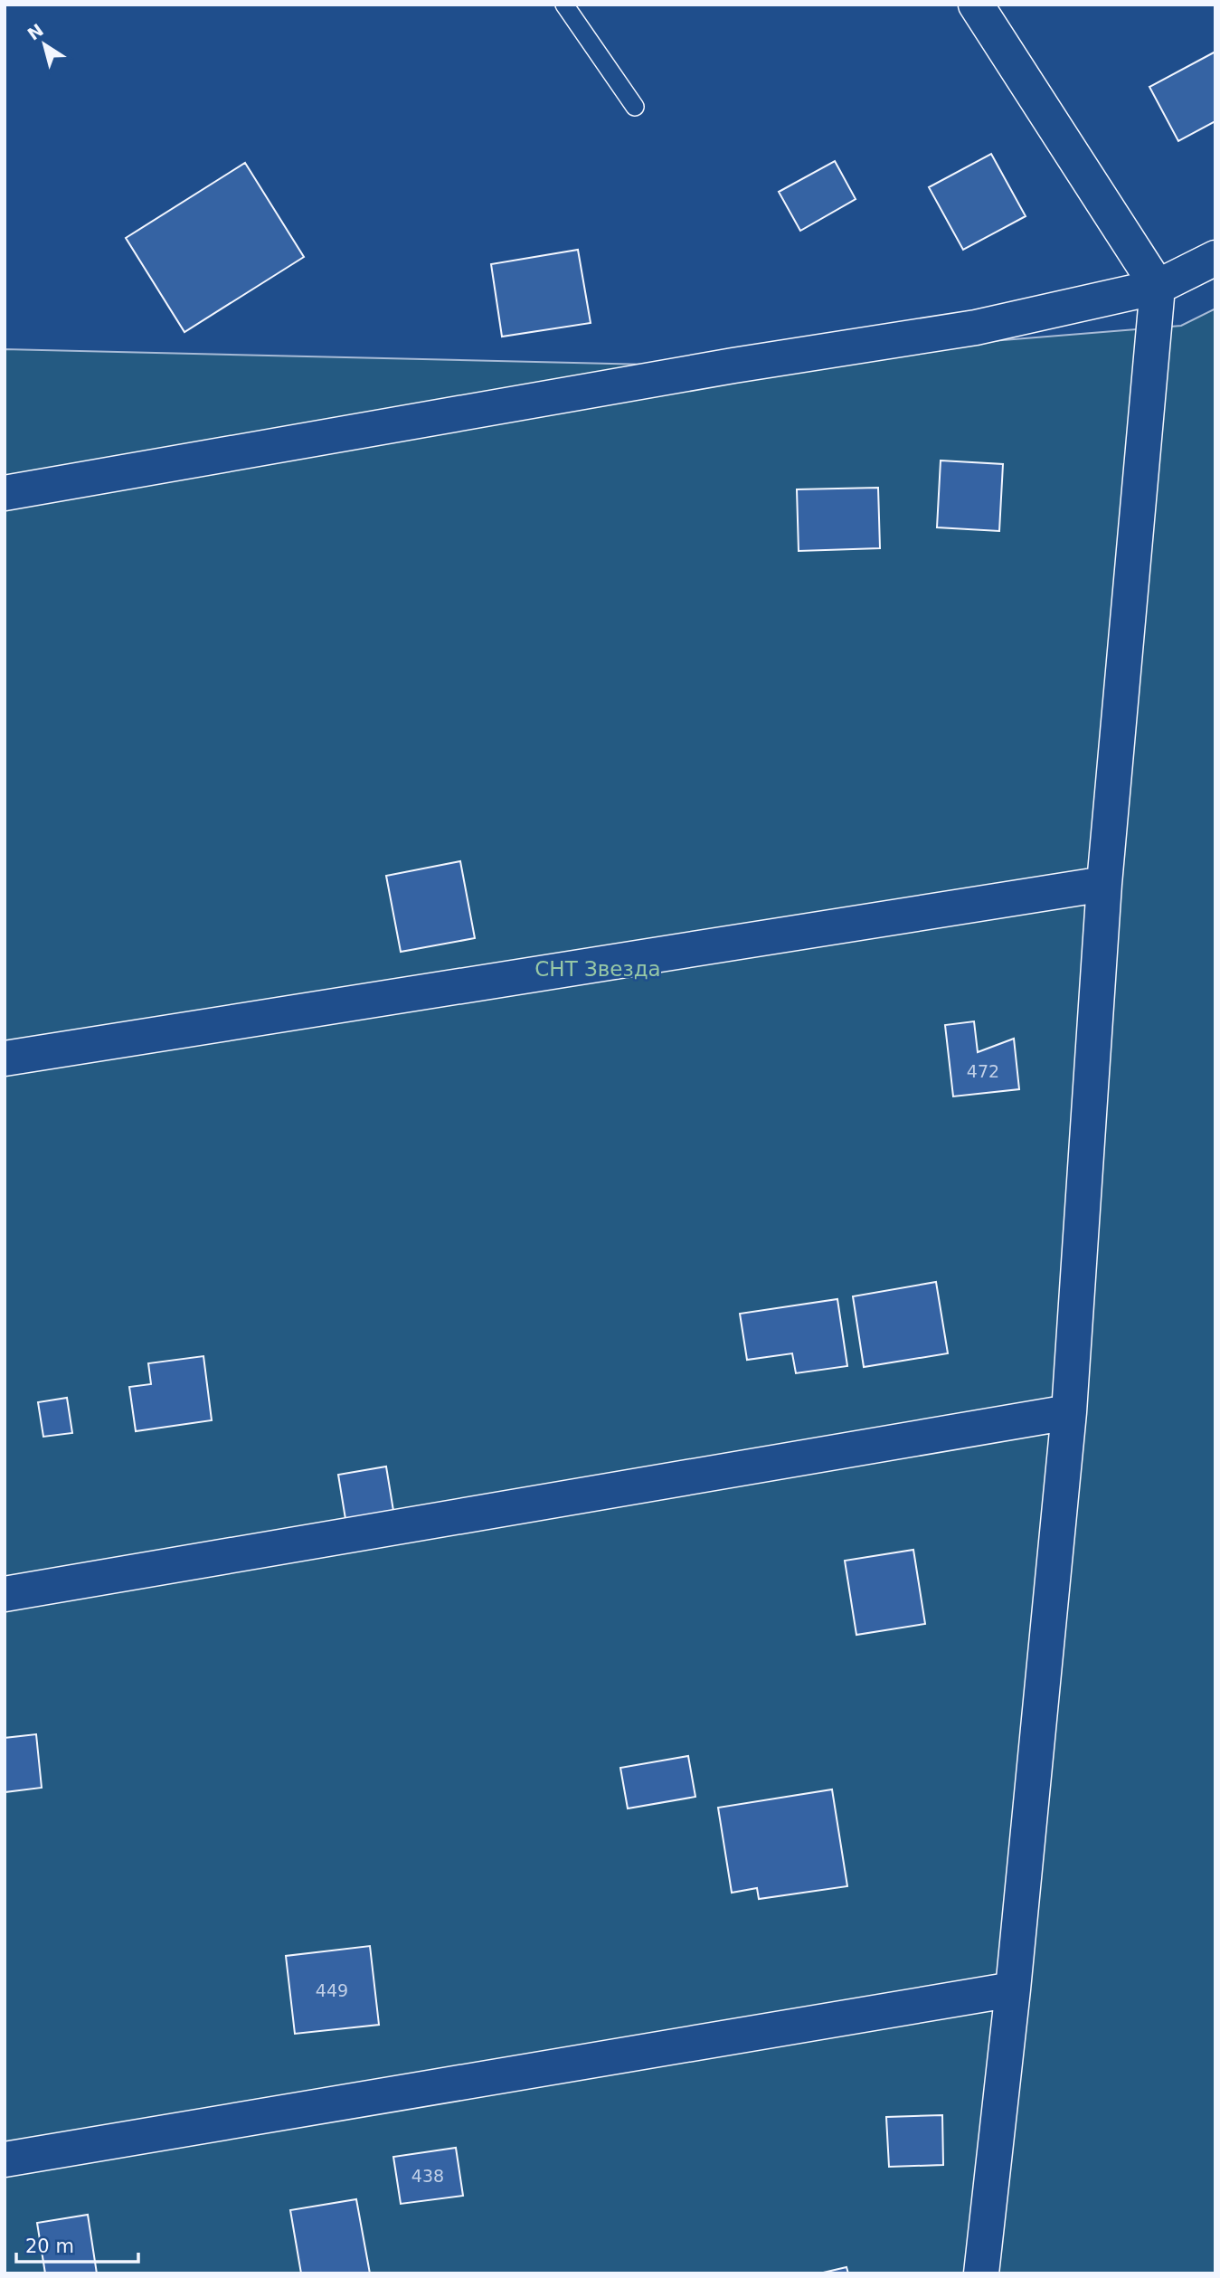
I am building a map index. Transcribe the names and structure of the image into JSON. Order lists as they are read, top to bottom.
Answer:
{
  "parks": ["СНТ Звезда"],
  "house_numbers": ["472", "449", "438"],
  "scale_bar": "20 m",
  "north": "top left"
}
